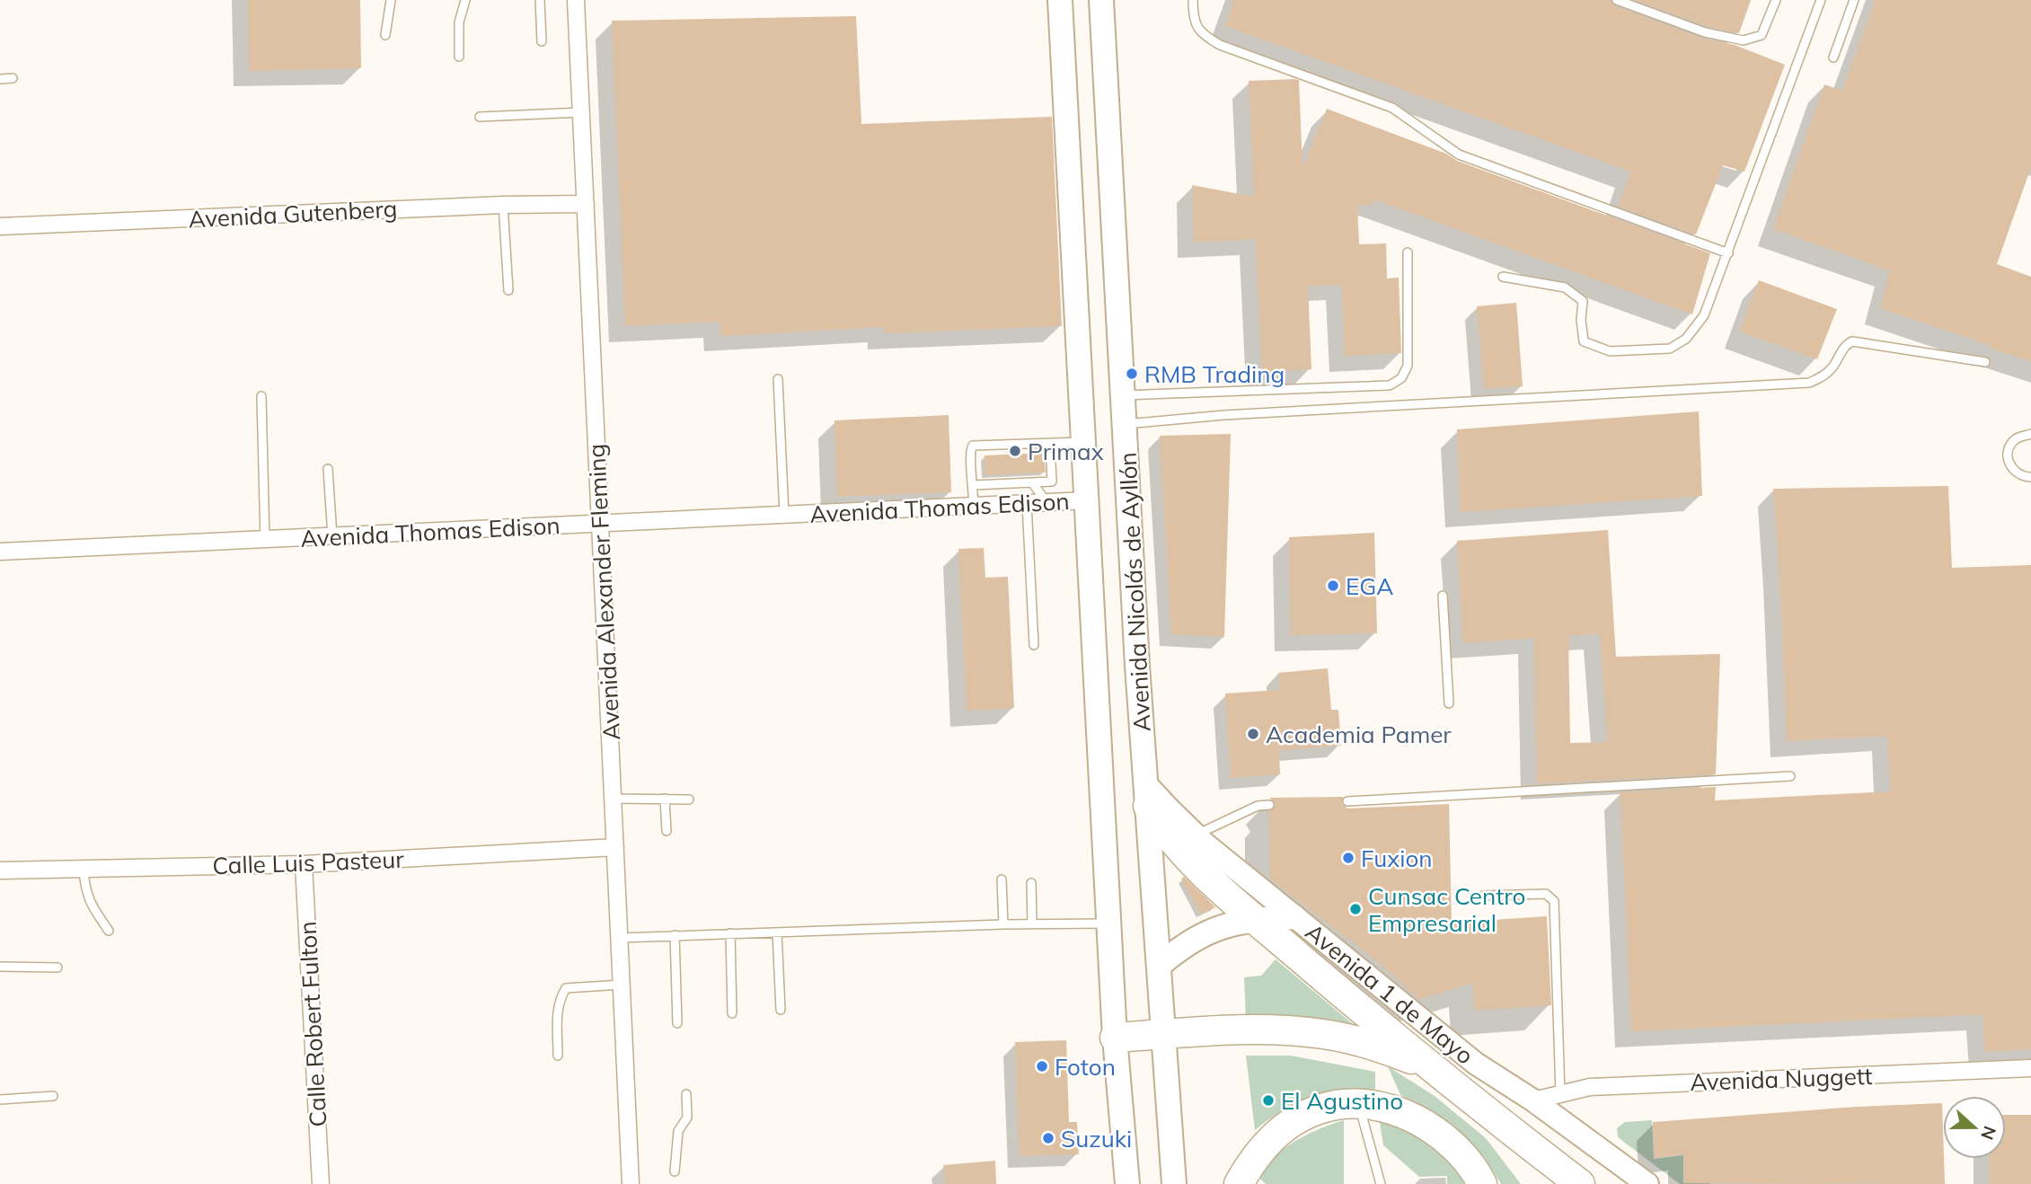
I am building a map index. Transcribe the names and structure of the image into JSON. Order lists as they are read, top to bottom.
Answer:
{
  "streets": {
    "main road": ["Avenida Nicolás de Ayllón"],
    "street": [
      "Avenida Gutenberg",
      "Avenida Thomas Edison",
      "Avenida Alexander Fleming",
      "Calle Luis Pasteur",
      "Avenida 1 de Mayo",
      "Calle Robert Fulton",
      "Avenida Nuggett"
    ]
  },
  "crossings": [
    ["Avenida Gutenberg", "Avenida Alexander Fleming"],
    ["Avenida Thomas Edison", "Avenida Alexander Fleming"],
    ["Avenida Thomas Edison", "Avenida Nicolás de Ayllón"],
    ["Avenida Alexander Fleming", "Calle Luis Pasteur"],
    ["Avenida Nicolás de Ayllón", "Avenida 1 de Mayo"],
    ["Calle Luis Pasteur", "Calle Robert Fulton"],
    ["Avenida 1 de Mayo", "Avenida Nuggett"]
  ],
  "places": [
    "RMB Trading",
    "Primax",
    "EGA",
    "Academia Pamer",
    "Fuxion",
    "Cunsac Centro Empresarial",
    "Foton",
    "El Agustino",
    "Suzuki"
  ],
  "north": "right"
}
